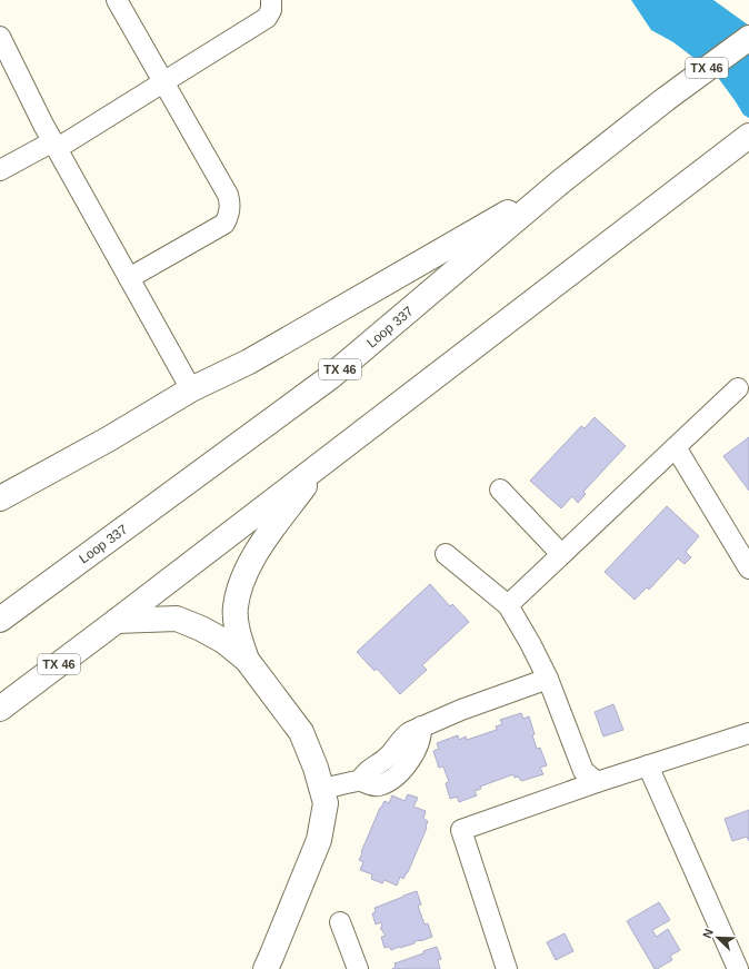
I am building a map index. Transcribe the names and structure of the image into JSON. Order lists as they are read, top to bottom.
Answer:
{
  "streets": {
    "main road": ["TX 46", "Loop 337"]
  },
  "north": "top left"
}
